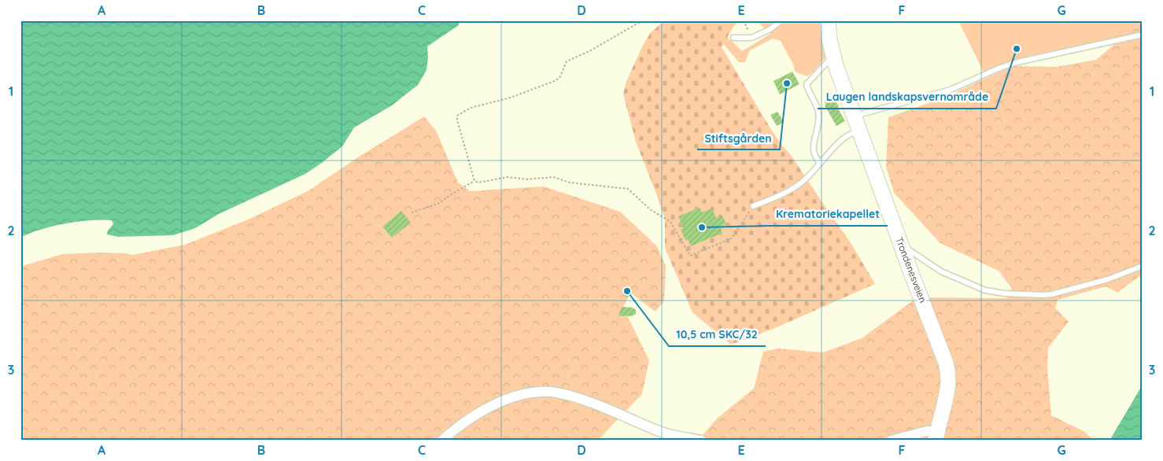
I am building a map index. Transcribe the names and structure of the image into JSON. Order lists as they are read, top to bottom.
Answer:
{
  "streets": {
    "main road": ["Trondenesveien"]
  },
  "places": [
    "Laugen landskapsvernområde",
    "Stiftsgården",
    "Krematoriekapellet",
    "10,5 cm SKC/32"
  ],
  "grid": {
    "columns": [
      "A",
      "B",
      "C",
      "D",
      "E",
      "F",
      "G"
    ],
    "rows": ["1", "2", "3"]
  }
}
